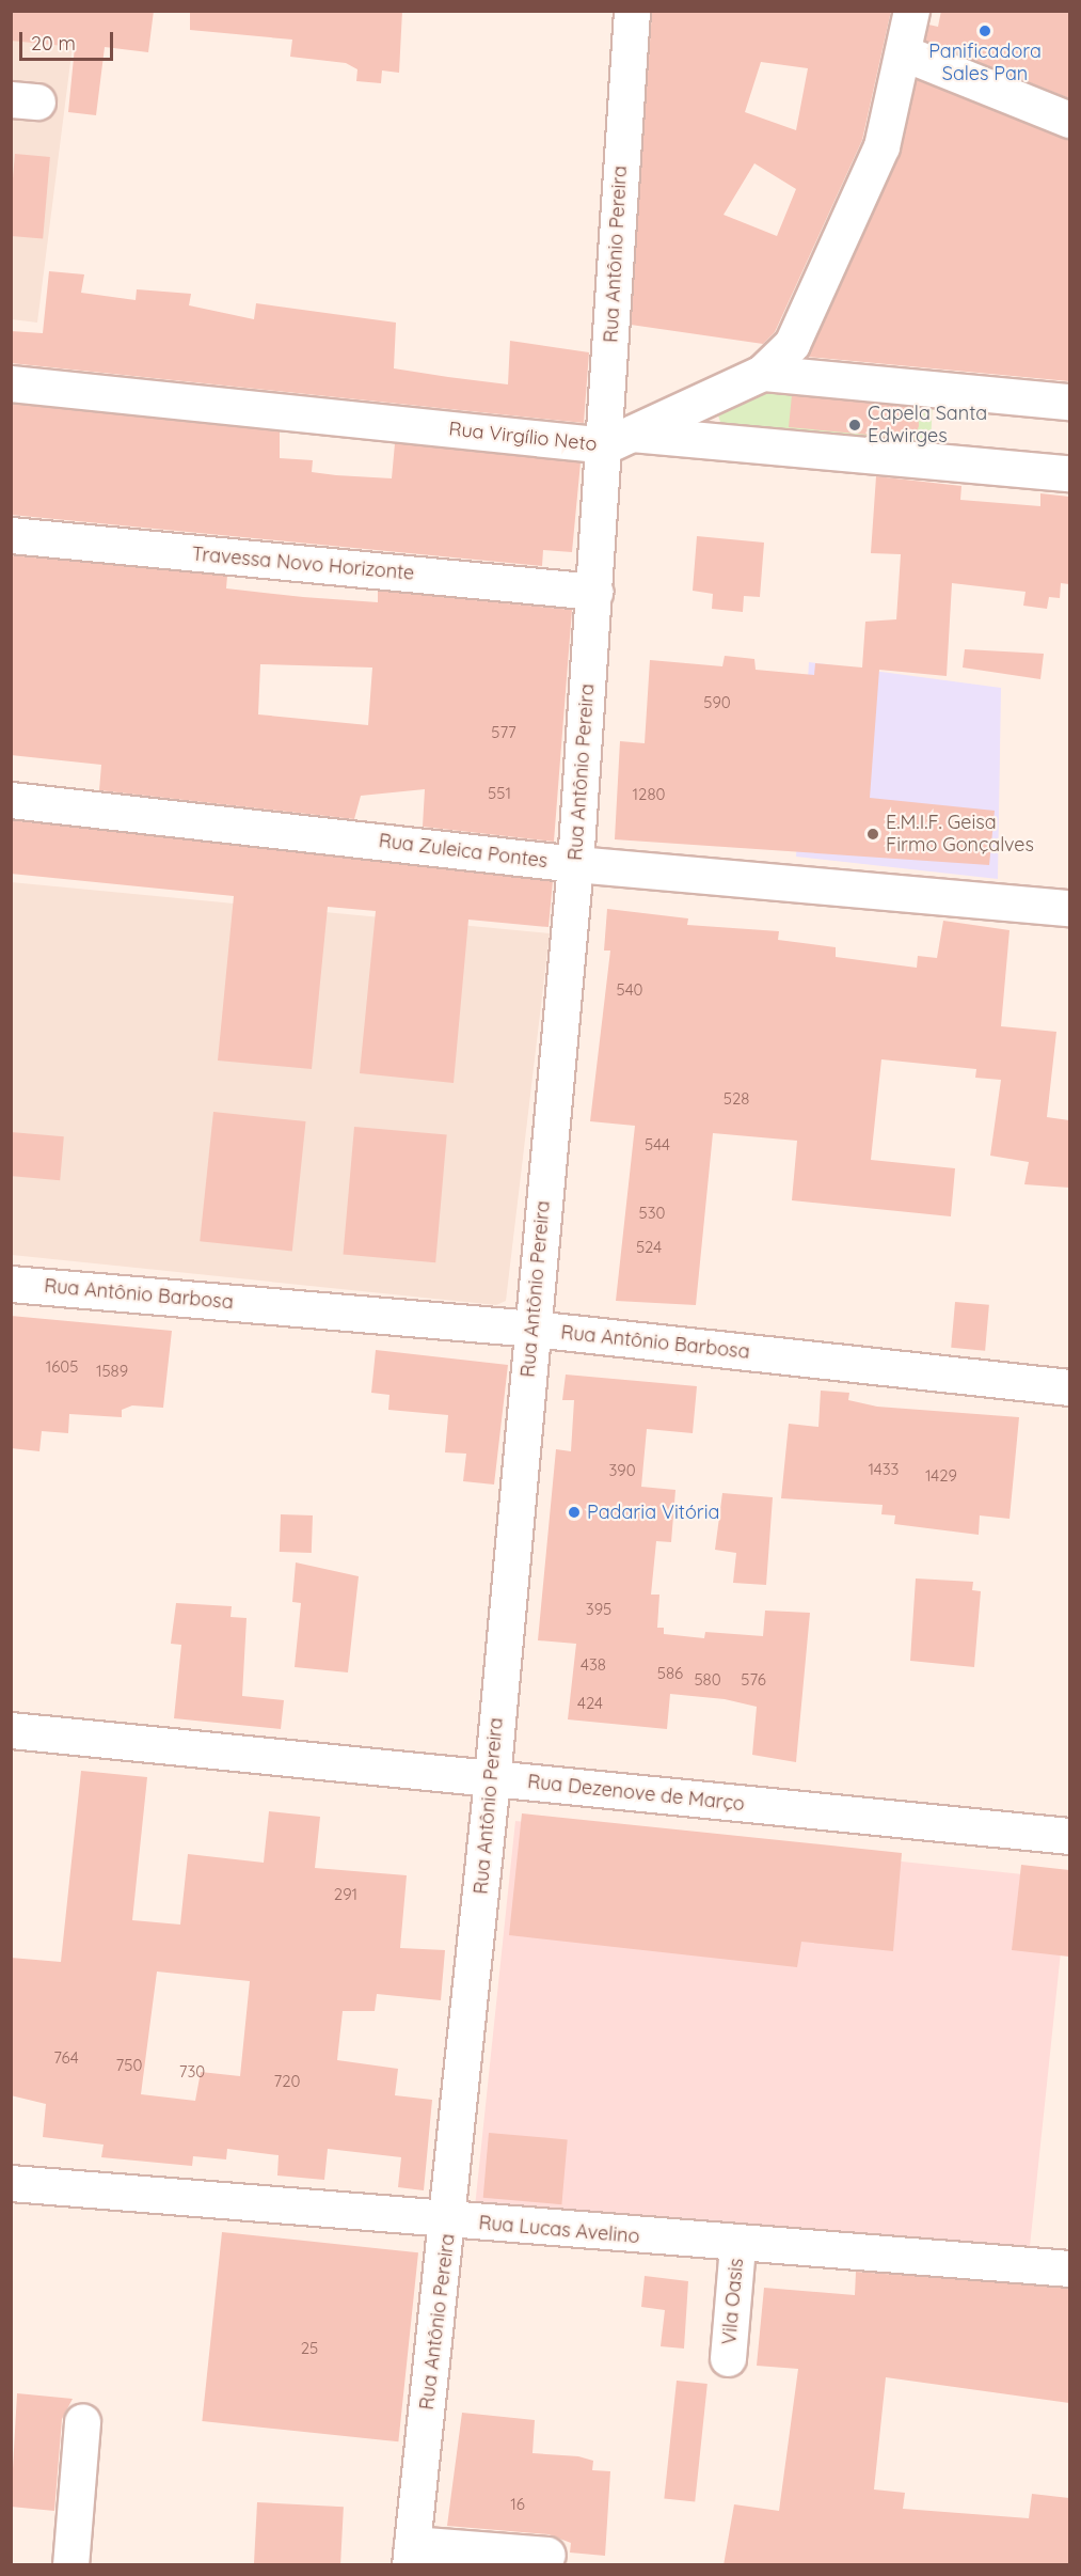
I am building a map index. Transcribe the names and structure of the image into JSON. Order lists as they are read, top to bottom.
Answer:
{
  "streets": {
    "street": [
      "Rua Antônio Pereira",
      "Rua Virgílio Neto",
      "Travessa Novo Horizonte",
      "Rua Zuleica Pontes",
      "Rua Antônio Barbosa",
      "Rua Dezenove de Março",
      "Rua Lucas Avelino",
      "Vila Oasis"
    ]
  },
  "crossings": [
    ["Rua Antônio Pereira", "Rua Virgílio Neto"],
    ["Rua Antônio Pereira", "Travessa Novo Horizonte"],
    ["Rua Antônio Pereira", "Rua Zuleica Pontes"],
    ["Rua Antônio Pereira", "Rua Antônio Barbosa"],
    ["Rua Antônio Pereira", "Rua Dezenove de Março"],
    ["Rua Antônio Pereira", "Rua Lucas Avelino"],
    ["Rua Lucas Avelino", "Vila Oasis"]
  ],
  "places": [
    "Panificadora Sales Pan",
    "Capela Santa Edwirges",
    "E.M.I.F. Geisa Firmo Gonçalves",
    "Padaria Vitória"
  ],
  "house_numbers": [
    "590",
    "577",
    "551",
    "1280",
    "540",
    "528",
    "544",
    "530",
    "524",
    "1605",
    "1589",
    "1433",
    "390",
    "1429",
    "395",
    "438",
    "586",
    "580",
    "576",
    "424",
    "291",
    "764",
    "750",
    "730",
    "720",
    "25",
    "16"
  ],
  "scale_bar": "20 m"
}
